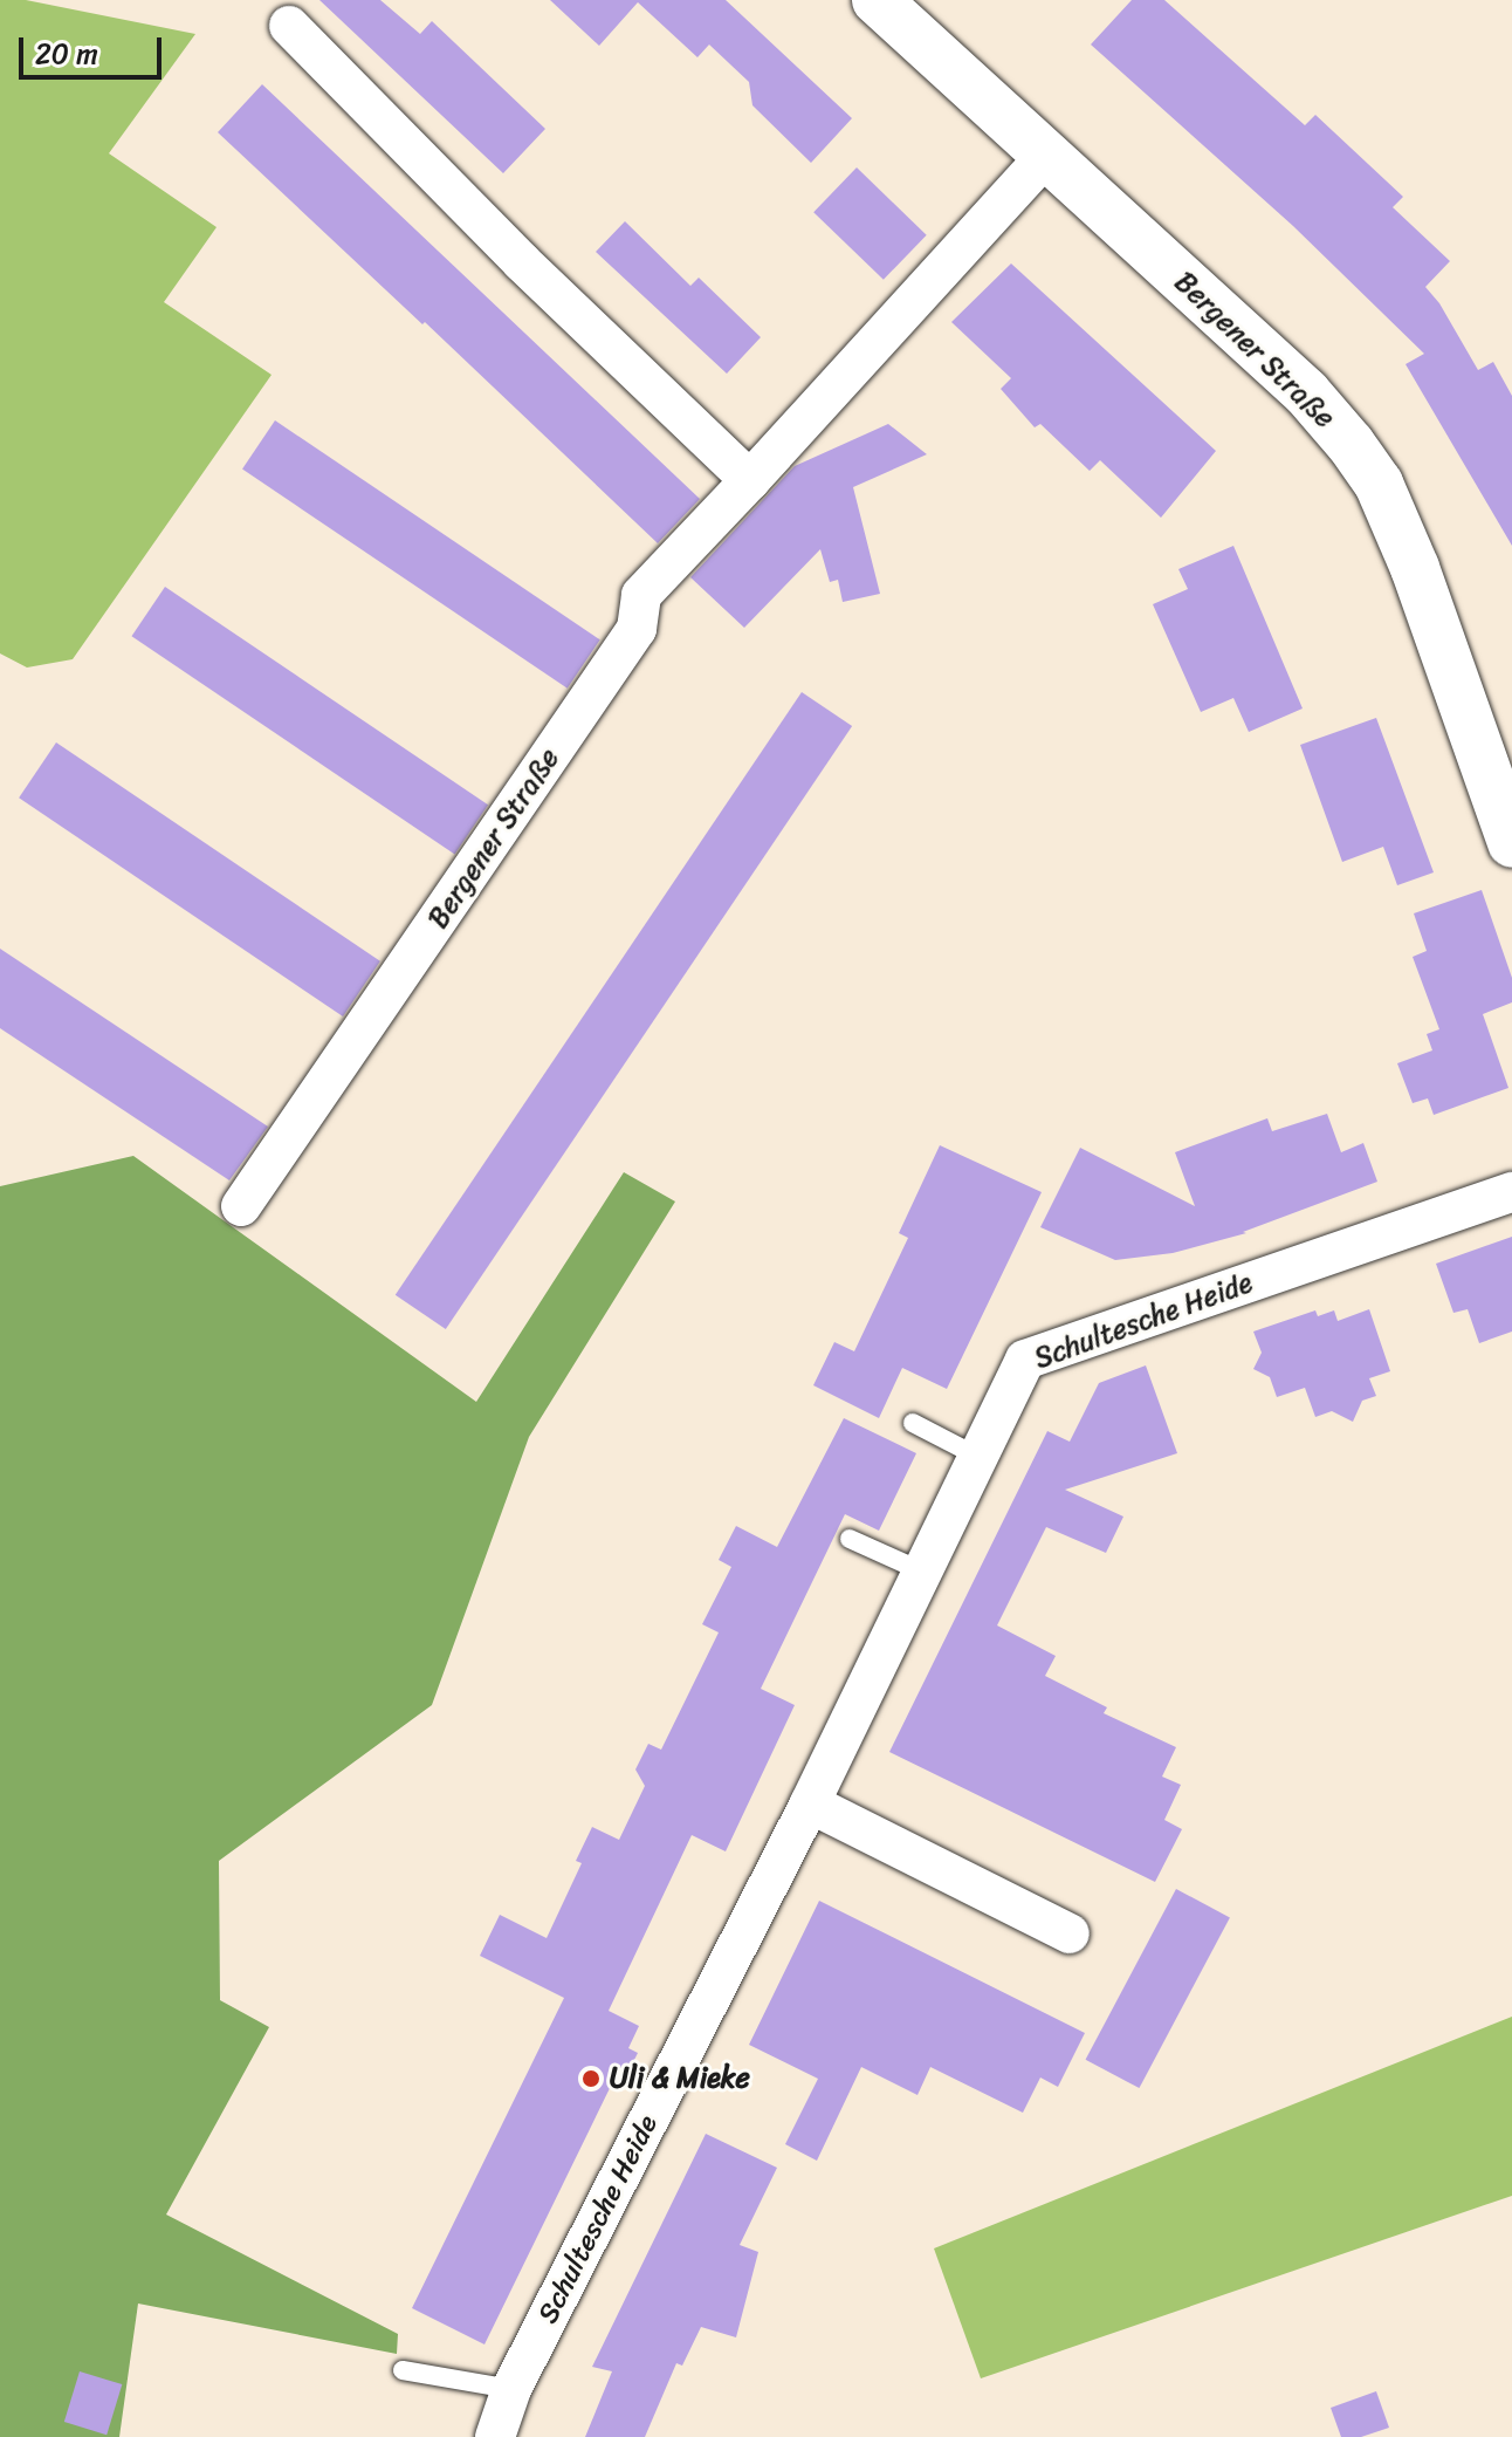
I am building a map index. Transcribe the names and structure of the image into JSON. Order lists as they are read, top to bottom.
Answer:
{
  "streets": {
    "street": ["Bergener Straße", "Schultesche Heide"]
  },
  "places": ["Uli & Mieke"],
  "scale_bar": "20 m"
}
